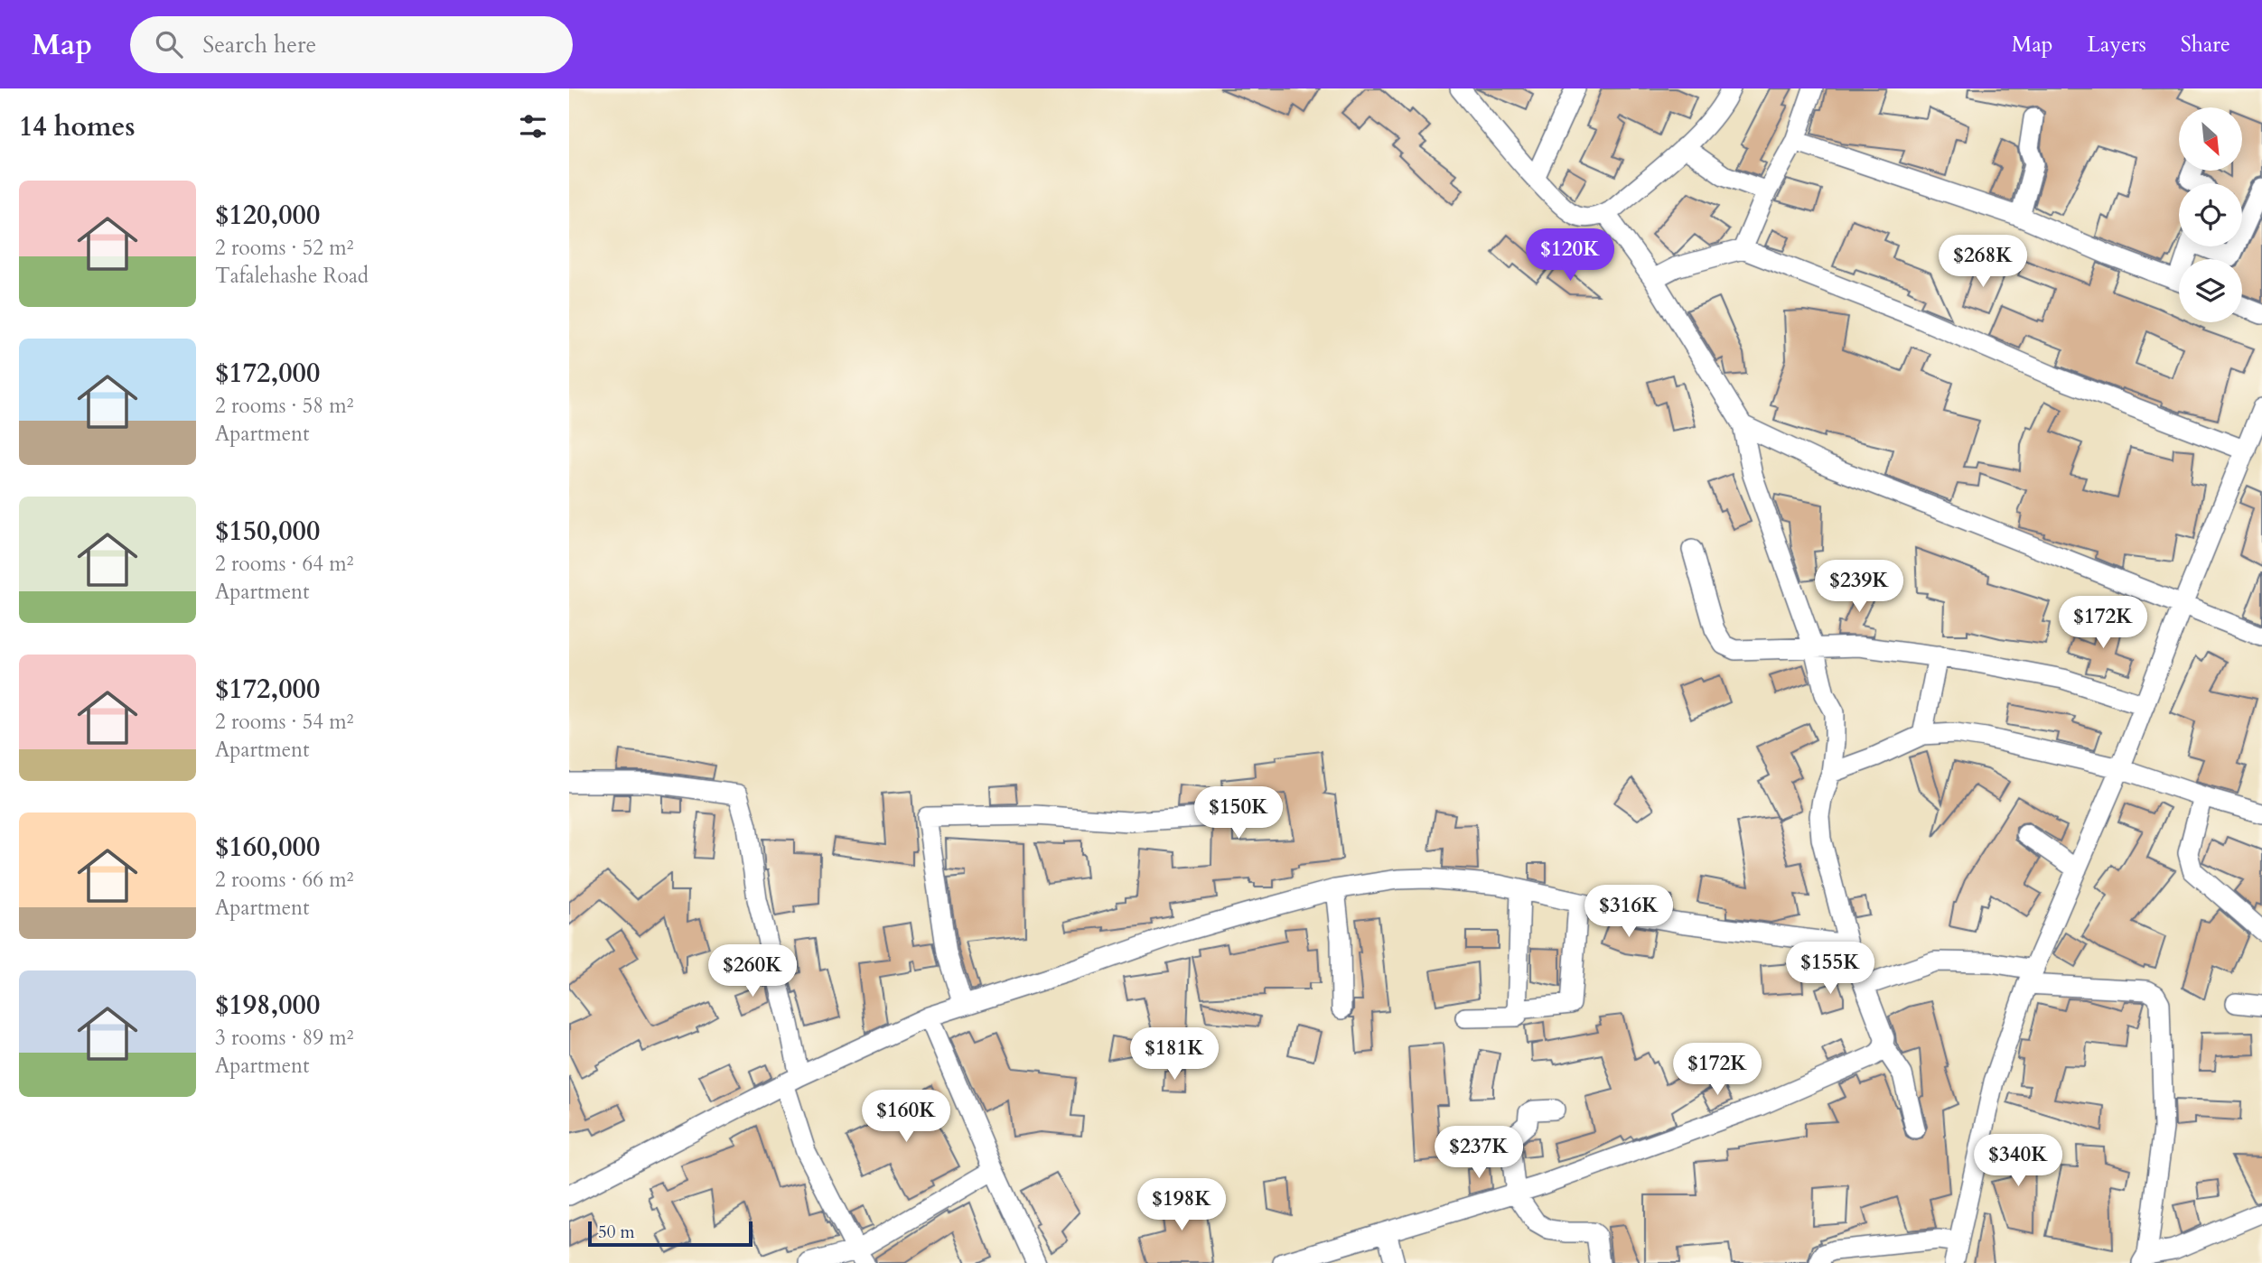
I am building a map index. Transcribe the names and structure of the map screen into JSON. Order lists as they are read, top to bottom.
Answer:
{
  "scale_bar": "50 m",
  "north": "bottom right",
  "page": {
    "header": "Map",
    "search": "Search here",
    "nav": ["Map", "Layers", "Share"],
    "heading": "14 homes",
    "list": [
      {
        "name": "$120,000",
        "note": "2 rooms · 52 m² · Tafalehashe Road"
      },
      {
        "name": "$172,000",
        "note": "2 rooms · 58 m² · Apartment"
      },
      {
        "name": "$150,000",
        "note": "2 rooms · 64 m² · Apartment"
      },
      {
        "name": "$172,000",
        "note": "2 rooms · 54 m² · Apartment"
      },
      {
        "name": "$160,000",
        "note": "2 rooms · 66 m² · Apartment"
      },
      {
        "name": "$198,000",
        "note": "3 rooms · 89 m² · Apartment"
      }
    ],
    "price": [
      "$120K",
      "$268K",
      "$239K",
      "$172K",
      "$150K",
      "$316K",
      "$155K",
      "$260K",
      "$181K",
      "$172K",
      "$160K",
      "$237K",
      "$340K",
      "$198K"
    ],
    "scale": "50 m"
  }
}
